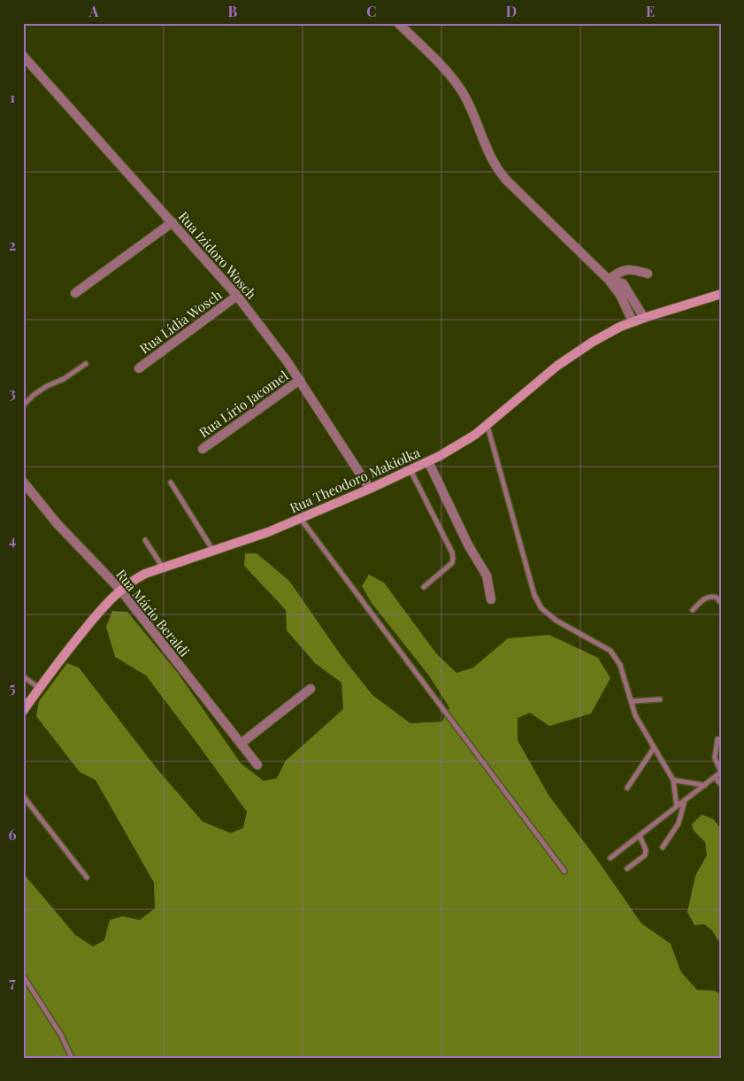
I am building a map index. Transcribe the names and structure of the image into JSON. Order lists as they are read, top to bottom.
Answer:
{
  "streets": {
    "main road": ["Rua Theodoro Makiolka"],
    "street": [
      "Rua Izidoro Wosch",
      "Rua Lídia Wosch",
      "Rua Lírio Jacomel",
      "Rua Mário Beraldi"
    ]
  },
  "crossings": [
    ["Rua Izidoro Wosch", "Rua Lídia Wosch"],
    ["Rua Izidoro Wosch", "Rua Lírio Jacomel"],
    ["Rua Izidoro Wosch", "Rua Theodoro Makiolka"],
    ["Rua Theodoro Makiolka", "Rua Mário Beraldi"]
  ],
  "grid": {
    "columns": [
      "A",
      "B",
      "C",
      "D",
      "E"
    ],
    "rows": [
      "1",
      "2",
      "3",
      "4",
      "5",
      "6",
      "7"
    ]
  }
}
